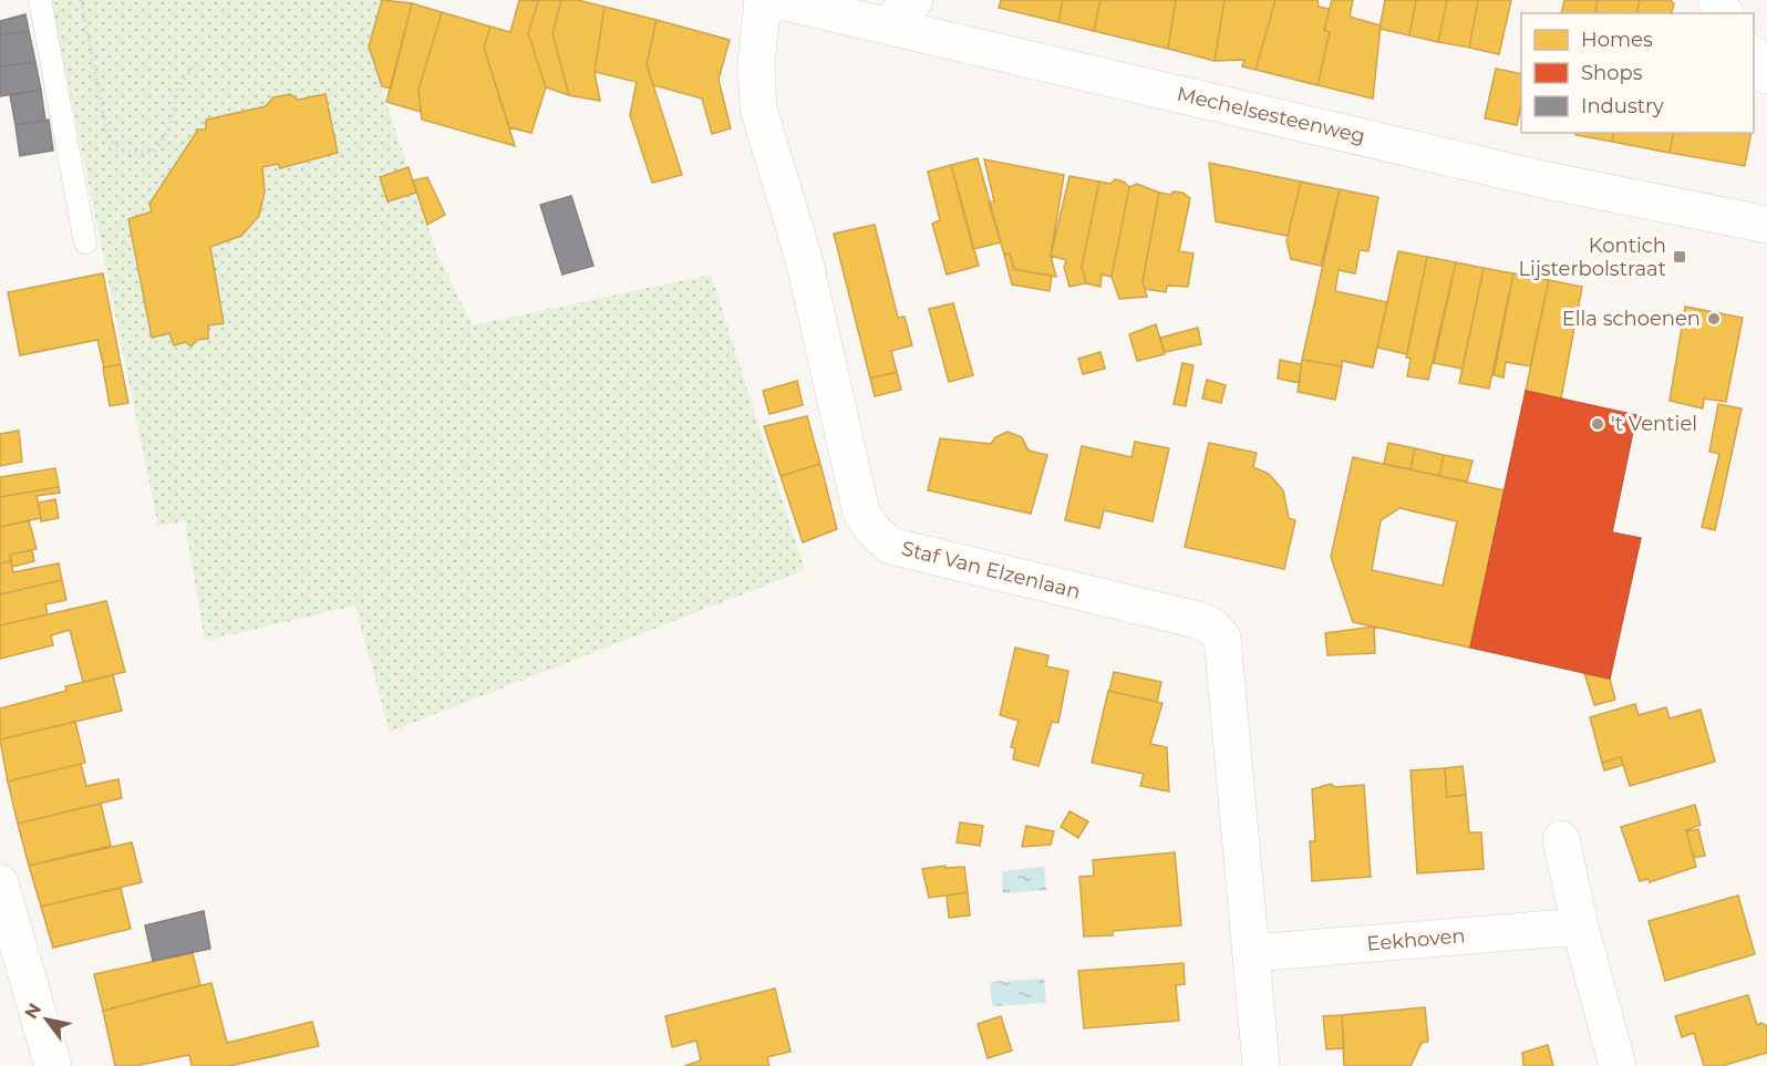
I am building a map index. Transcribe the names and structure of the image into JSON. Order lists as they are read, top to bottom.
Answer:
{
  "streets": {
    "street": ["Mechelsesteenweg", "Staf Van Elzenlaan", "Eekhoven"]
  },
  "crossings": [
    ["Staf Van Elzenlaan", "Eekhoven"]
  ],
  "places": {
    "transit": ["Kontich Lijsterbolstraat"],
    "other": ["Ella schoenen", "'t Ventiel"]
  },
  "legend": ["Homes", "Shops", "Industry"],
  "north": "top left"
}
